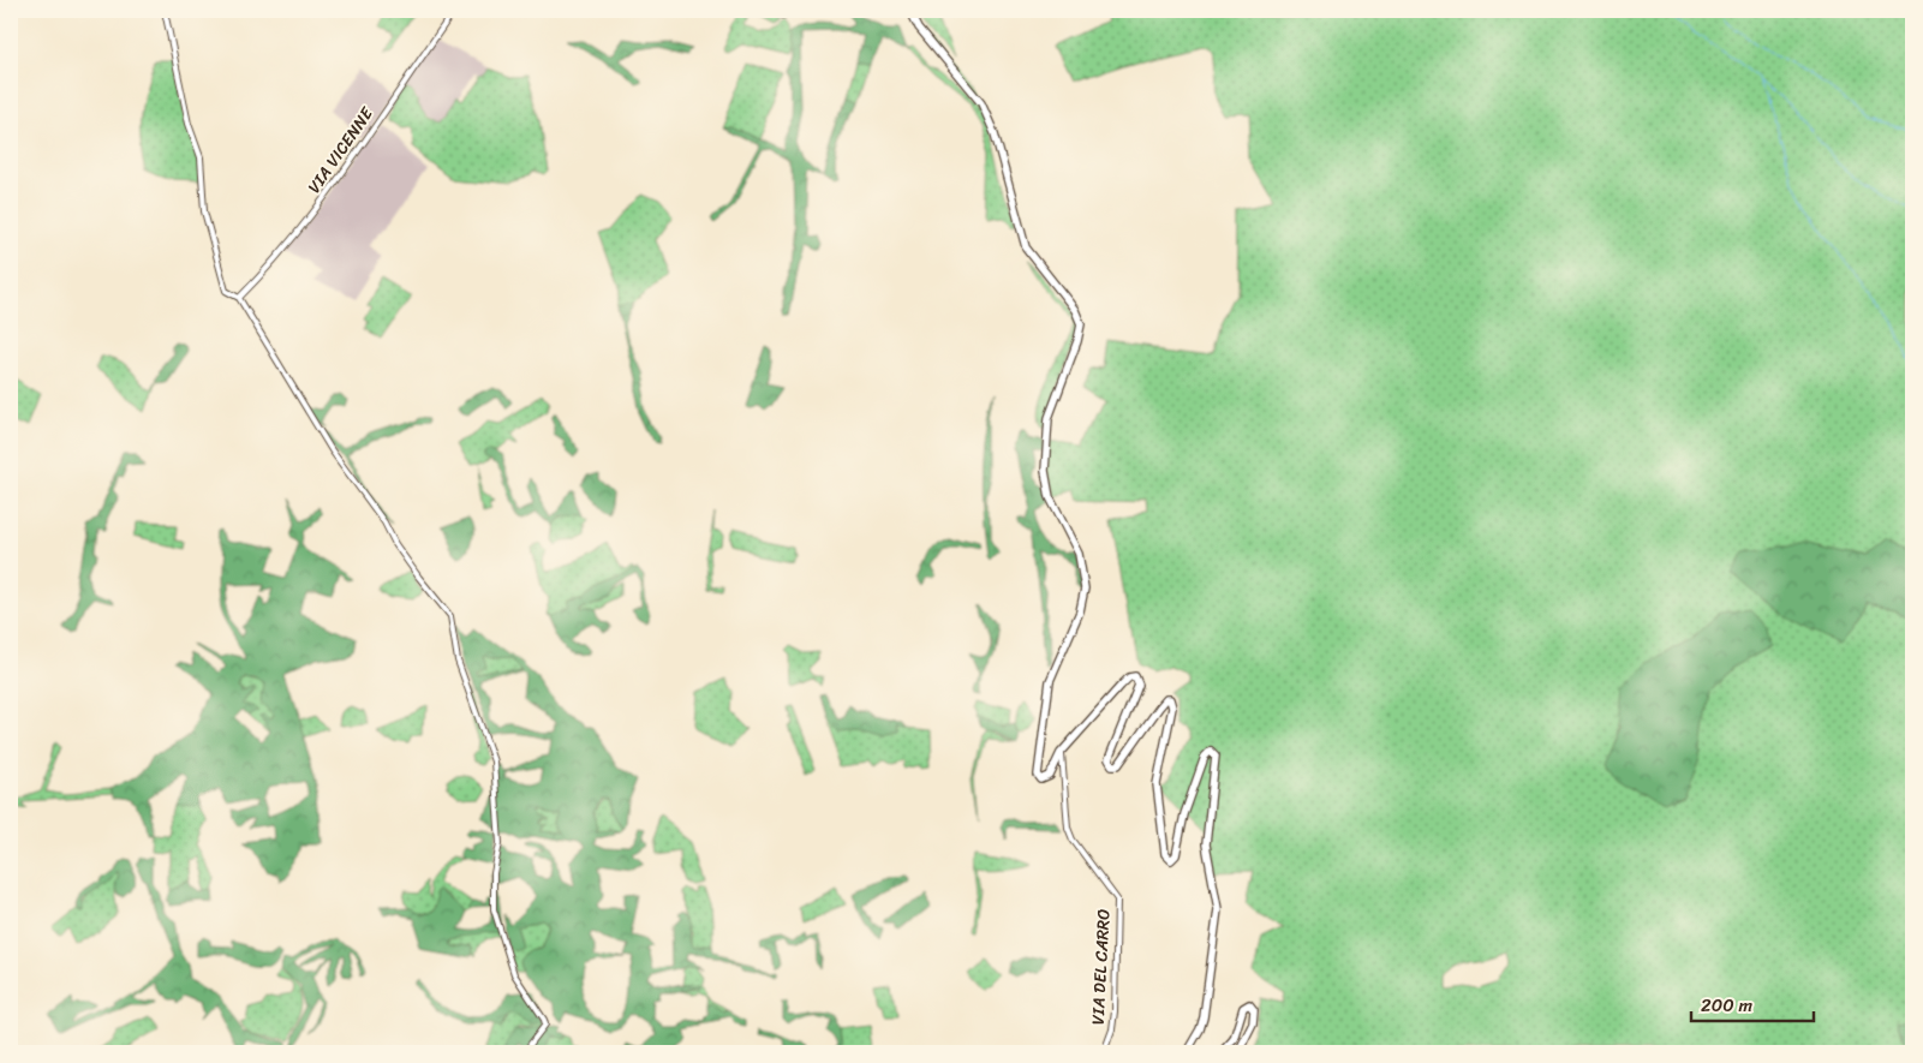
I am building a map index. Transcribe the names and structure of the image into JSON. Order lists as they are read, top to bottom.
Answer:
{
  "streets": {
    "street": ["VIA VICENNE", "VIA DEL CARRO"]
  },
  "scale_bar": "200 m"
}
